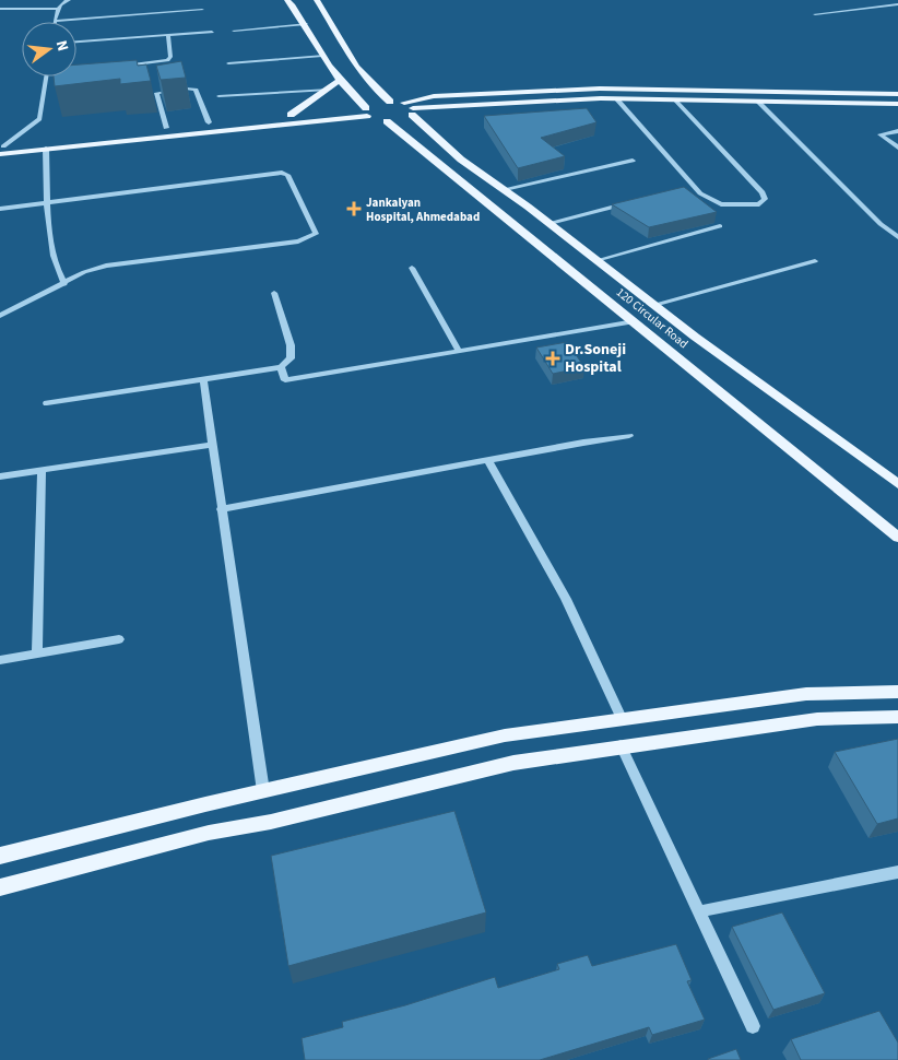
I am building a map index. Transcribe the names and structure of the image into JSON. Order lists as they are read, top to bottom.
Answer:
{
  "streets": {
    "main road": ["120 Circular Road"]
  },
  "places": {
    "health": ["Jankalyan Hospital, Ahmedabad", "Dr.Soneji Hospital"]
  },
  "north": "right"
}
